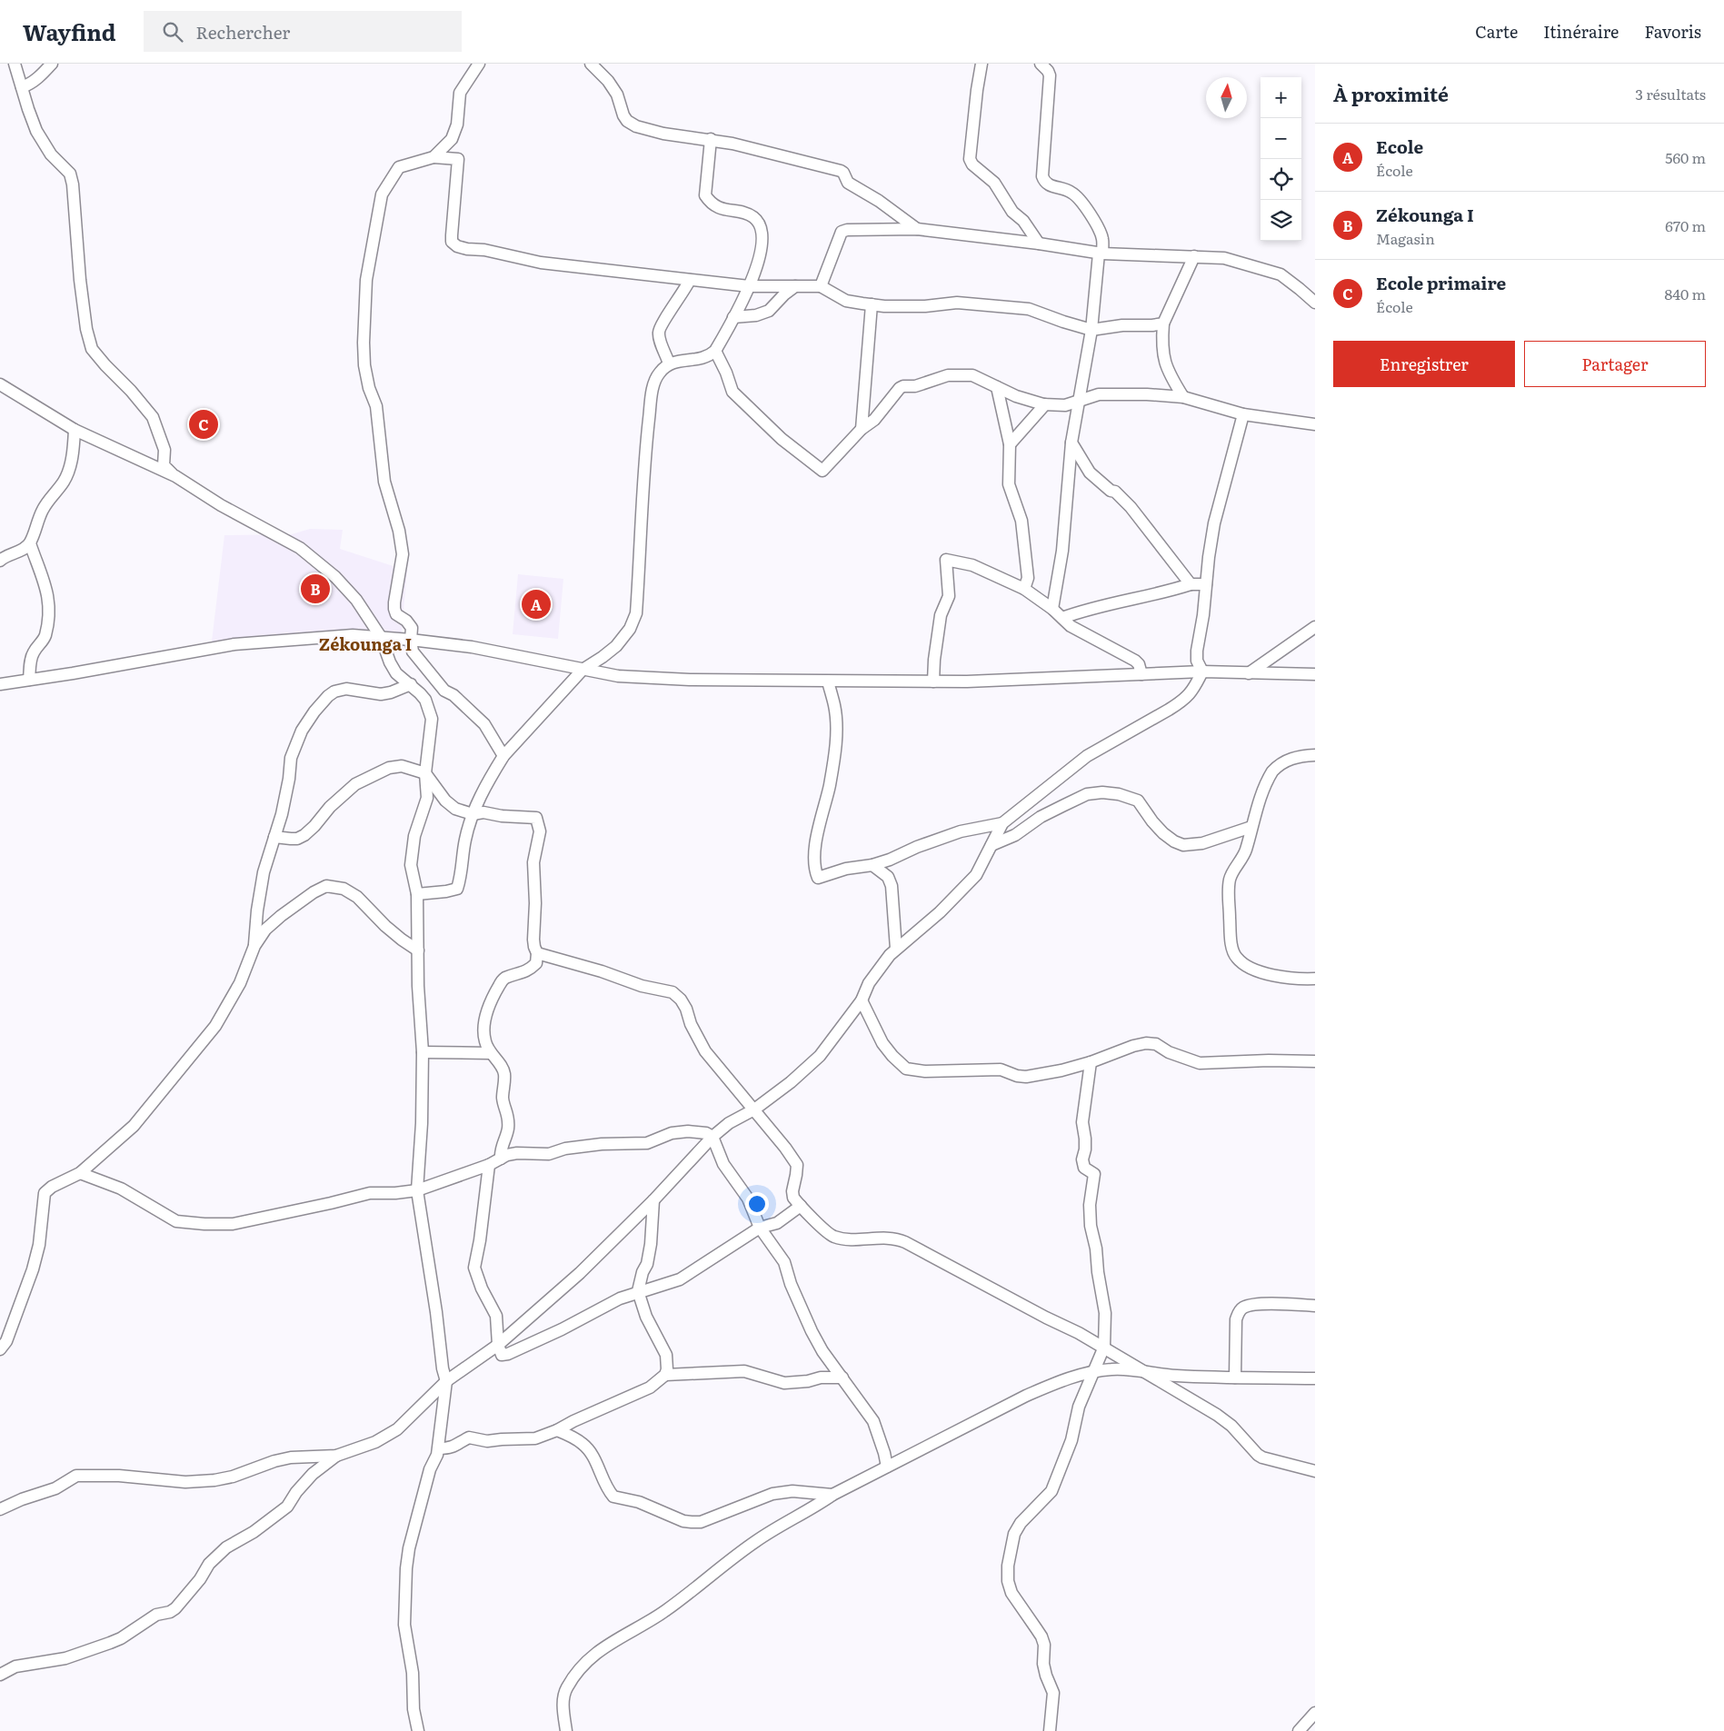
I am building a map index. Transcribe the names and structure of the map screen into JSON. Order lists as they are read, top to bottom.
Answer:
{
  "districts": ["Zékounga I"],
  "north": "top",
  "page": {
    "header": "Wayfind",
    "search": "Rechercher",
    "nav": ["Carte", "Itinéraire", "Favoris"],
    "heading": ["À proximité", "3 résultats"],
    "map_buttons": ["+", "−"],
    "list": [
      {
        "mark": "A",
        "name": "Ecole",
        "note": "École",
        "value": "560 m"
      },
      {
        "mark": "B",
        "name": "Zékounga I",
        "note": "Magasin",
        "value": "670 m"
      },
      {
        "mark": "C",
        "name": "Ecole primaire",
        "note": "École",
        "value": "840 m"
      }
    ],
    "buttons": ["Enregistrer", "Partager"],
    "pins": ["C", "B", "A"]
  }
}
